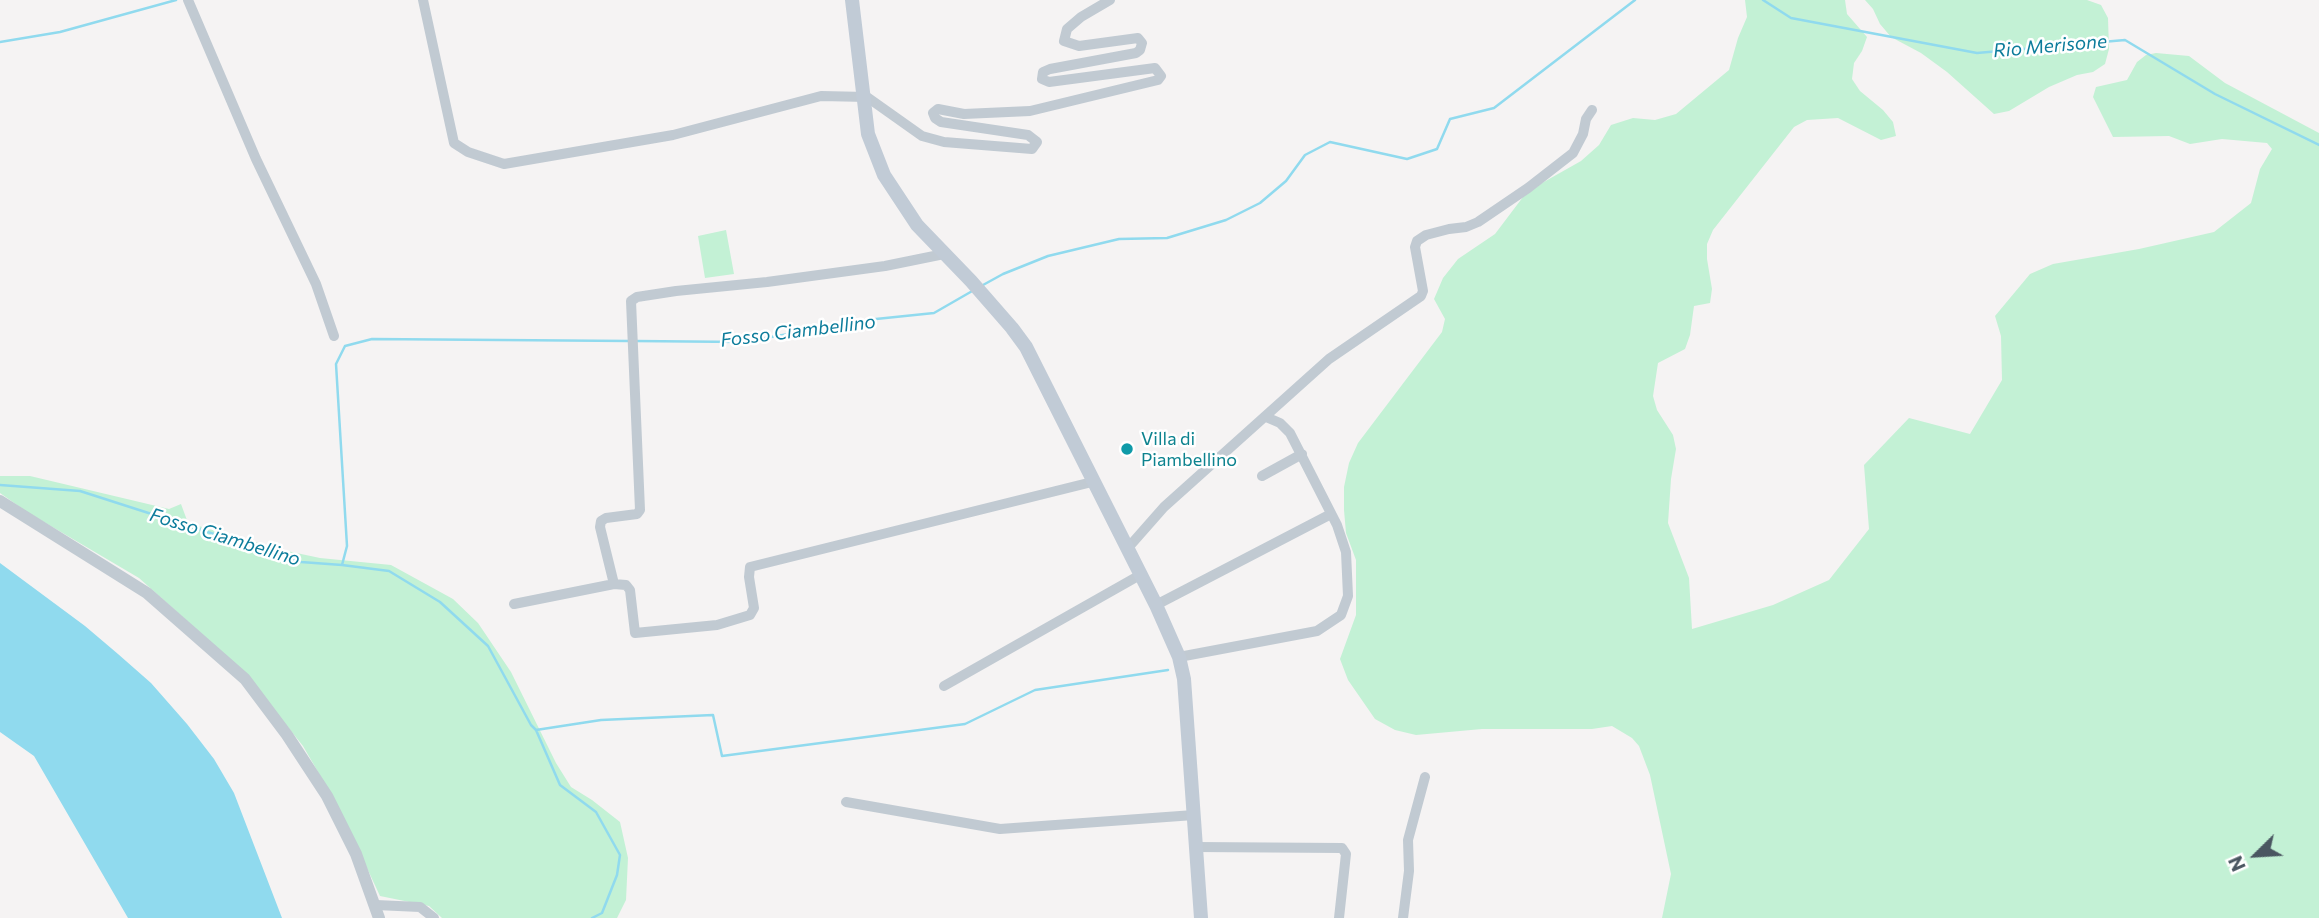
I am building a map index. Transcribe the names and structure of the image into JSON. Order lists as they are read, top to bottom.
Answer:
{
  "water": ["Rio Merisone", "Fosso Ciambellino"],
  "places": ["Villa di Piambellino"],
  "north": "bottom left"
}
